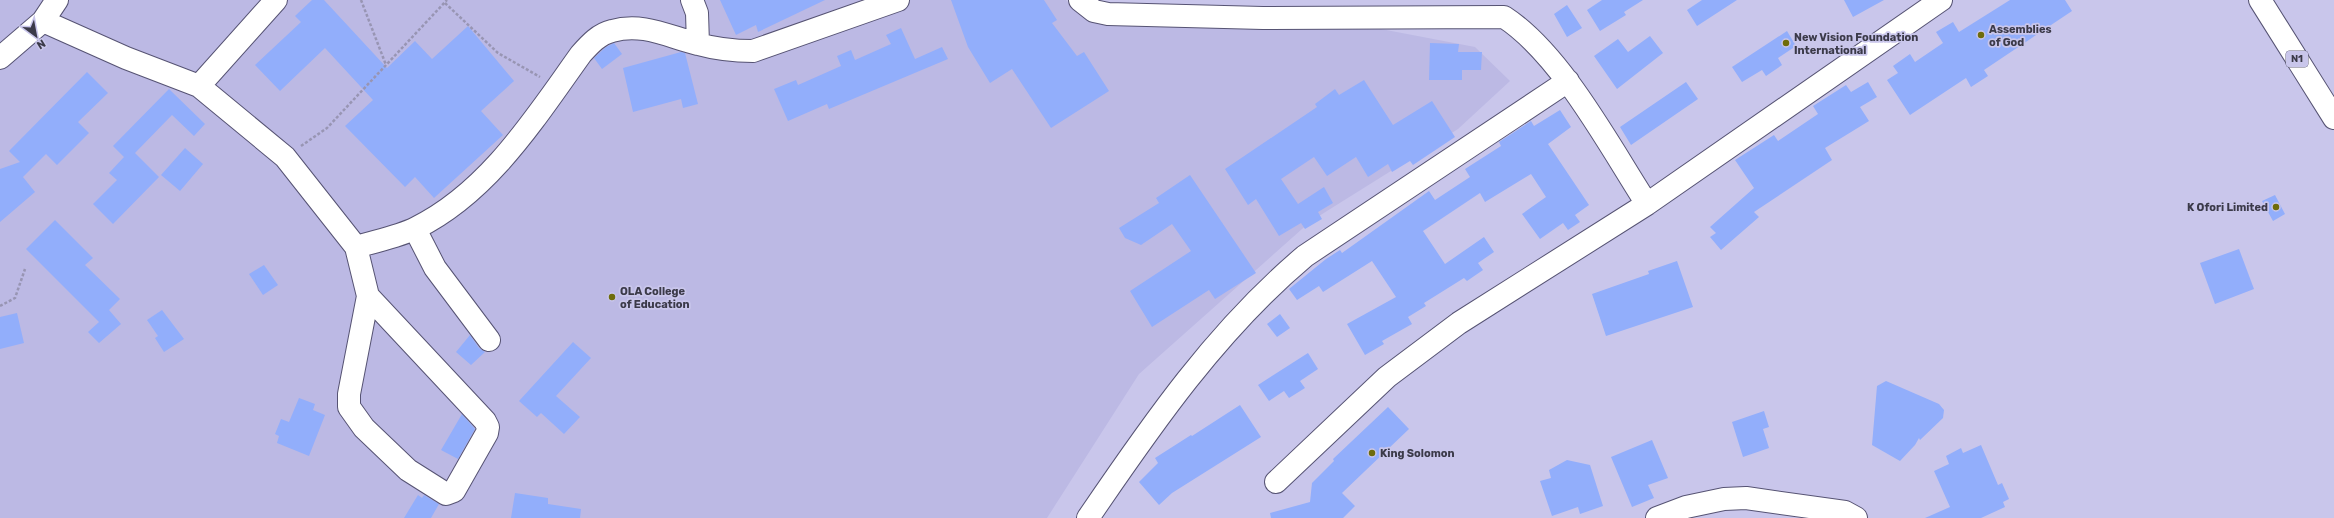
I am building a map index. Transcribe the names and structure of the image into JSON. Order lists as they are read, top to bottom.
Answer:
{
  "streets": {
    "main road": ["N1"]
  },
  "places": [
    "Assemblies of God",
    "New Vision Foundation International",
    "K Ofori Limited",
    "OLA College of Education",
    "King Solomon"
  ],
  "north": "bottom right"
}
